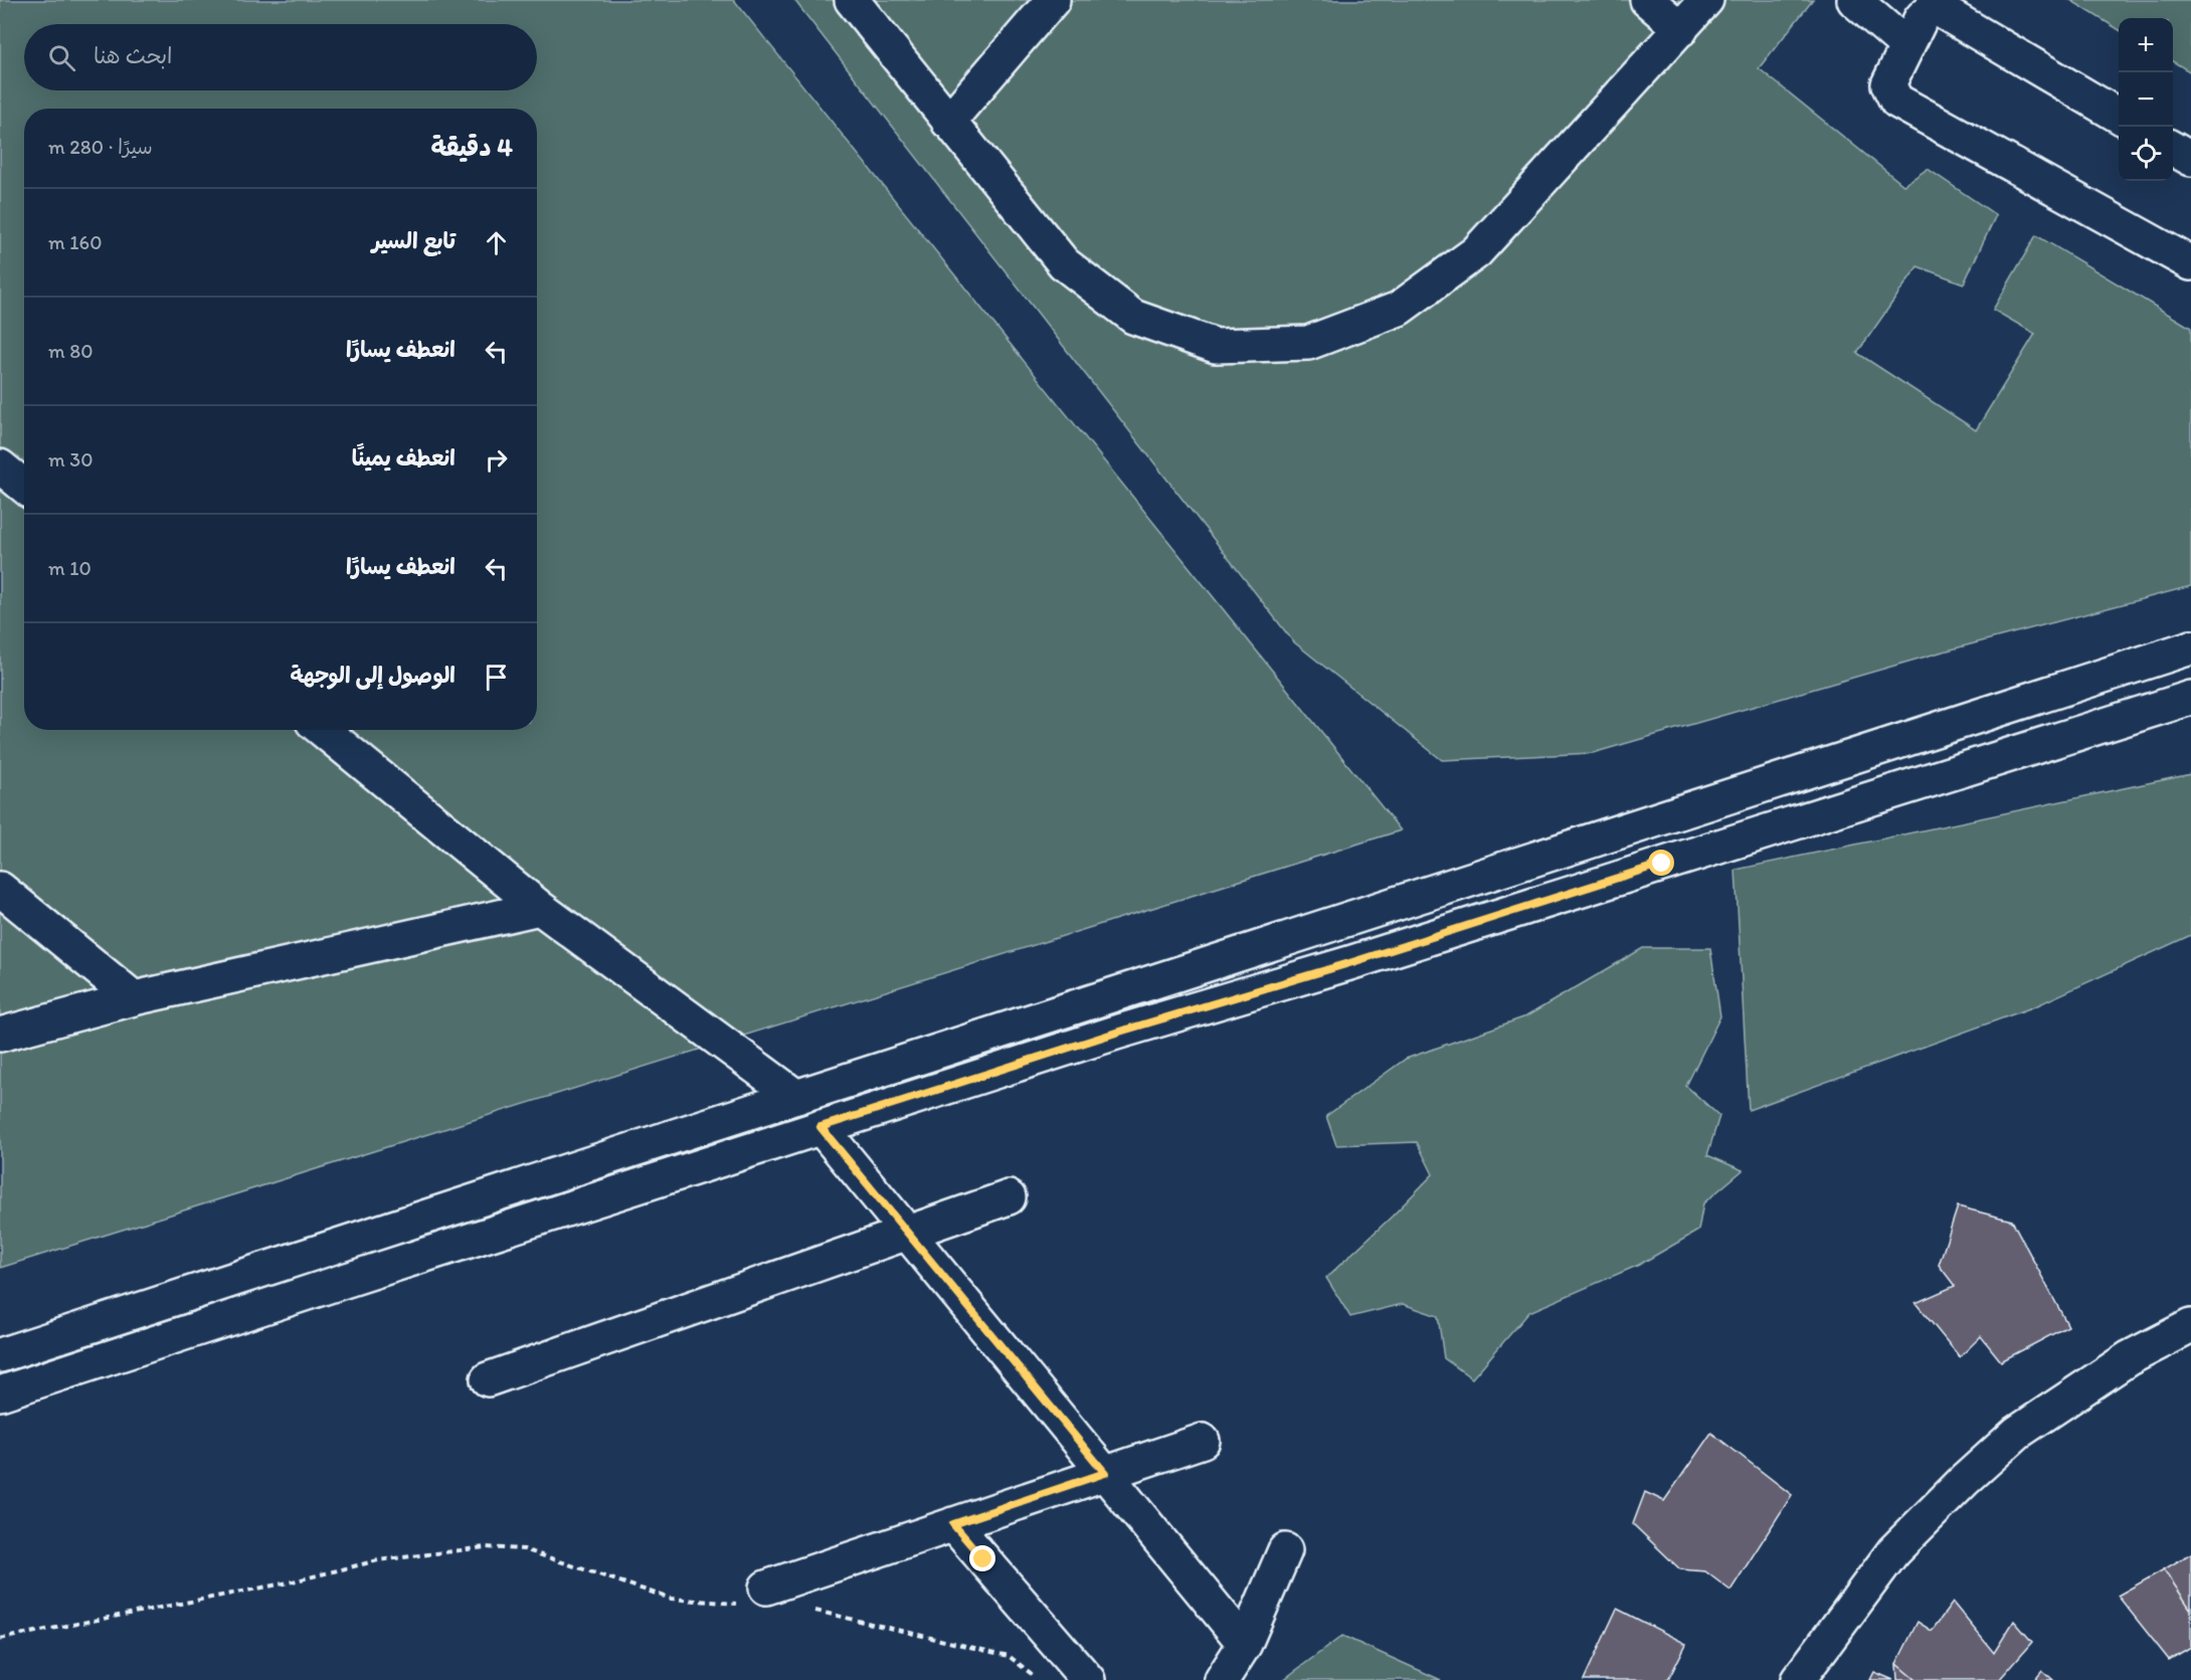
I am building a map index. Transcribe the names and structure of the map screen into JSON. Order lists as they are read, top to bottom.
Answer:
{
  "page": {
    "map_buttons": ["+", "−"],
    "search": "ابحث هنا",
    "heading": ["4 دقيقة", "سيرًا · 280 m"],
    "list": [
      ["تابع السير", "160 m"],
      ["انعطف يسارًا", "80 m"],
      ["انعطف يمينًا", "30 m"],
      ["انعطف يسارًا", "10 m"],
      "الوصول إلى الوجهة"
    ]
  }
}
